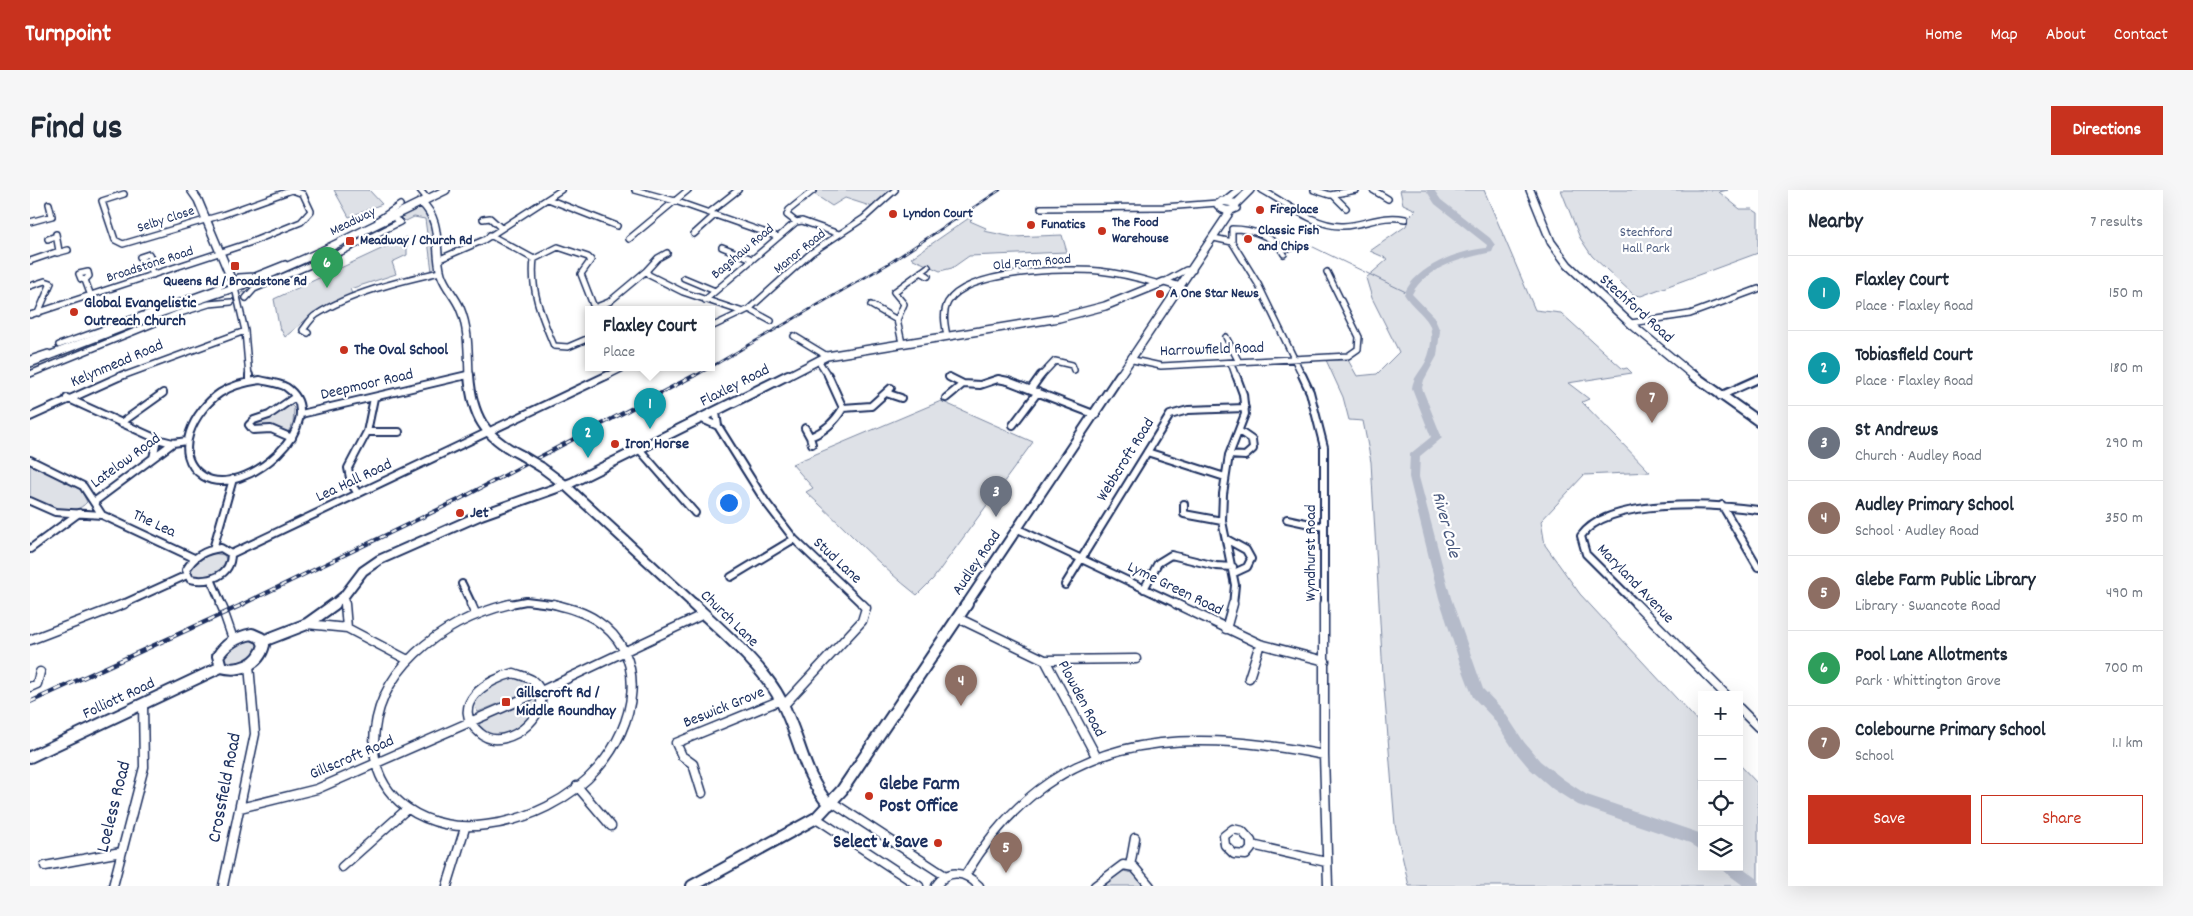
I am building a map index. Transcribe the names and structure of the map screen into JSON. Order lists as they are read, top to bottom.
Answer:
{
  "streets": {
    "street": [
      "Selby Close",
      "Meadway",
      "Bagshaw Road",
      "Manor Road",
      "Old Farm Road",
      "Broadstone Road",
      "Stechford Road",
      "Harrowfield Road",
      "Kelynmead Road",
      "Deepmoor Road",
      "Flaxley Road",
      "Webbcroft Road",
      "Latelow Road",
      "Lea Hall Road",
      "The Lea",
      "Wyndhurst Road",
      "Stud Lane",
      "Audley Road",
      "Maryland Avenue",
      "Lyme Green Road",
      "Church Lane",
      "Folliott Road",
      "Plowden Road",
      "Beswick Grove",
      "Gillscroft Road",
      "Crossfield Road",
      "Loeless Road"
    ]
  },
  "crossings": [
    ["Selby Close", "Broadstone Road"],
    ["Old Farm Road", "Flaxley Road"],
    ["Harrowfield Road", "Wyndhurst Road"],
    ["Harrowfield Road", "Audley Road"],
    ["Flaxley Road", "Stud Lane"],
    ["Flaxley Road", "Church Lane"],
    ["Flaxley Road", "Folliott Road"],
    ["Flaxley Road", "Crossfield Road"],
    ["Webbcroft Road", "Lyme Green Road"],
    ["Lea Hall Road", "Church Lane"],
    ["Wyndhurst Road", "Lyme Green Road"],
    ["Stud Lane", "Church Lane"],
    ["Stud Lane", "Beswick Grove"],
    ["Audley Road", "Lyme Green Road"],
    ["Audley Road", "Church Lane"],
    ["Audley Road", "Plowden Road"],
    ["Church Lane", "Beswick Grove"],
    ["Church Lane", "Gillscroft Road"],
    ["Folliott Road", "Crossfield Road"],
    ["Folliott Road", "Loeless Road"],
    ["Gillscroft Road", "Crossfield Road"]
  ],
  "water": ["River Cole"],
  "parks": ["Stechford Hall Park"],
  "places": {
    "other": [
      "Fireplace",
      "Lyndon Court",
      "Funatics",
      "The Food Warehouse",
      "Classic Fish and Chips",
      "A One Star News",
      "Global Evangelistic Outreach Church",
      "The Oval School",
      "Iron Horse",
      "Jet",
      "Glebe Farm Post Office",
      "Select & Save"
    ],
    "transit": ["Meadway / Church Rd", "Queens Rd / Broadstone Rd", "Gillscroft Rd / Middle Roundhay"]
  },
  "page": {
    "header": "Turnpoint",
    "nav": [
      "Home",
      "Map",
      "About",
      "Contact"
    ],
    "title": "Find us",
    "buttons": [
      "Directions",
      ["Save", "Share"]
    ],
    "heading": ["Nearby", "7 results"],
    "pins": [
      "6",
      "7",
      "1",
      "2",
      "3",
      "4",
      "5"
    ],
    "list": [
      {
        "mark": "1",
        "name": "Flaxley Court",
        "note": "Place · Flaxley Road",
        "value": "150 m"
      },
      {
        "mark": "2",
        "name": "Tobiasfield Court",
        "note": "Place · Flaxley Road",
        "value": "180 m"
      },
      {
        "mark": "3",
        "name": "St Andrews",
        "note": "Church · Audley Road",
        "value": "290 m"
      },
      {
        "mark": "4",
        "name": "Audley Primary School",
        "note": "School · Audley Road",
        "value": "350 m"
      },
      {
        "mark": "5",
        "name": "Glebe Farm Public Library",
        "note": "Library · Swancote Road",
        "value": "490 m"
      },
      {
        "mark": "6",
        "name": "Pool Lane Allotments",
        "note": "Park · Whittington Grove",
        "value": "700 m"
      },
      {
        "mark": "7",
        "name": "Colebourne Primary School",
        "note": "School",
        "value": "1.1 km"
      }
    ],
    "popup": ["Flaxley Court", "Place"],
    "map_buttons": ["+", "−"]
  }
}
